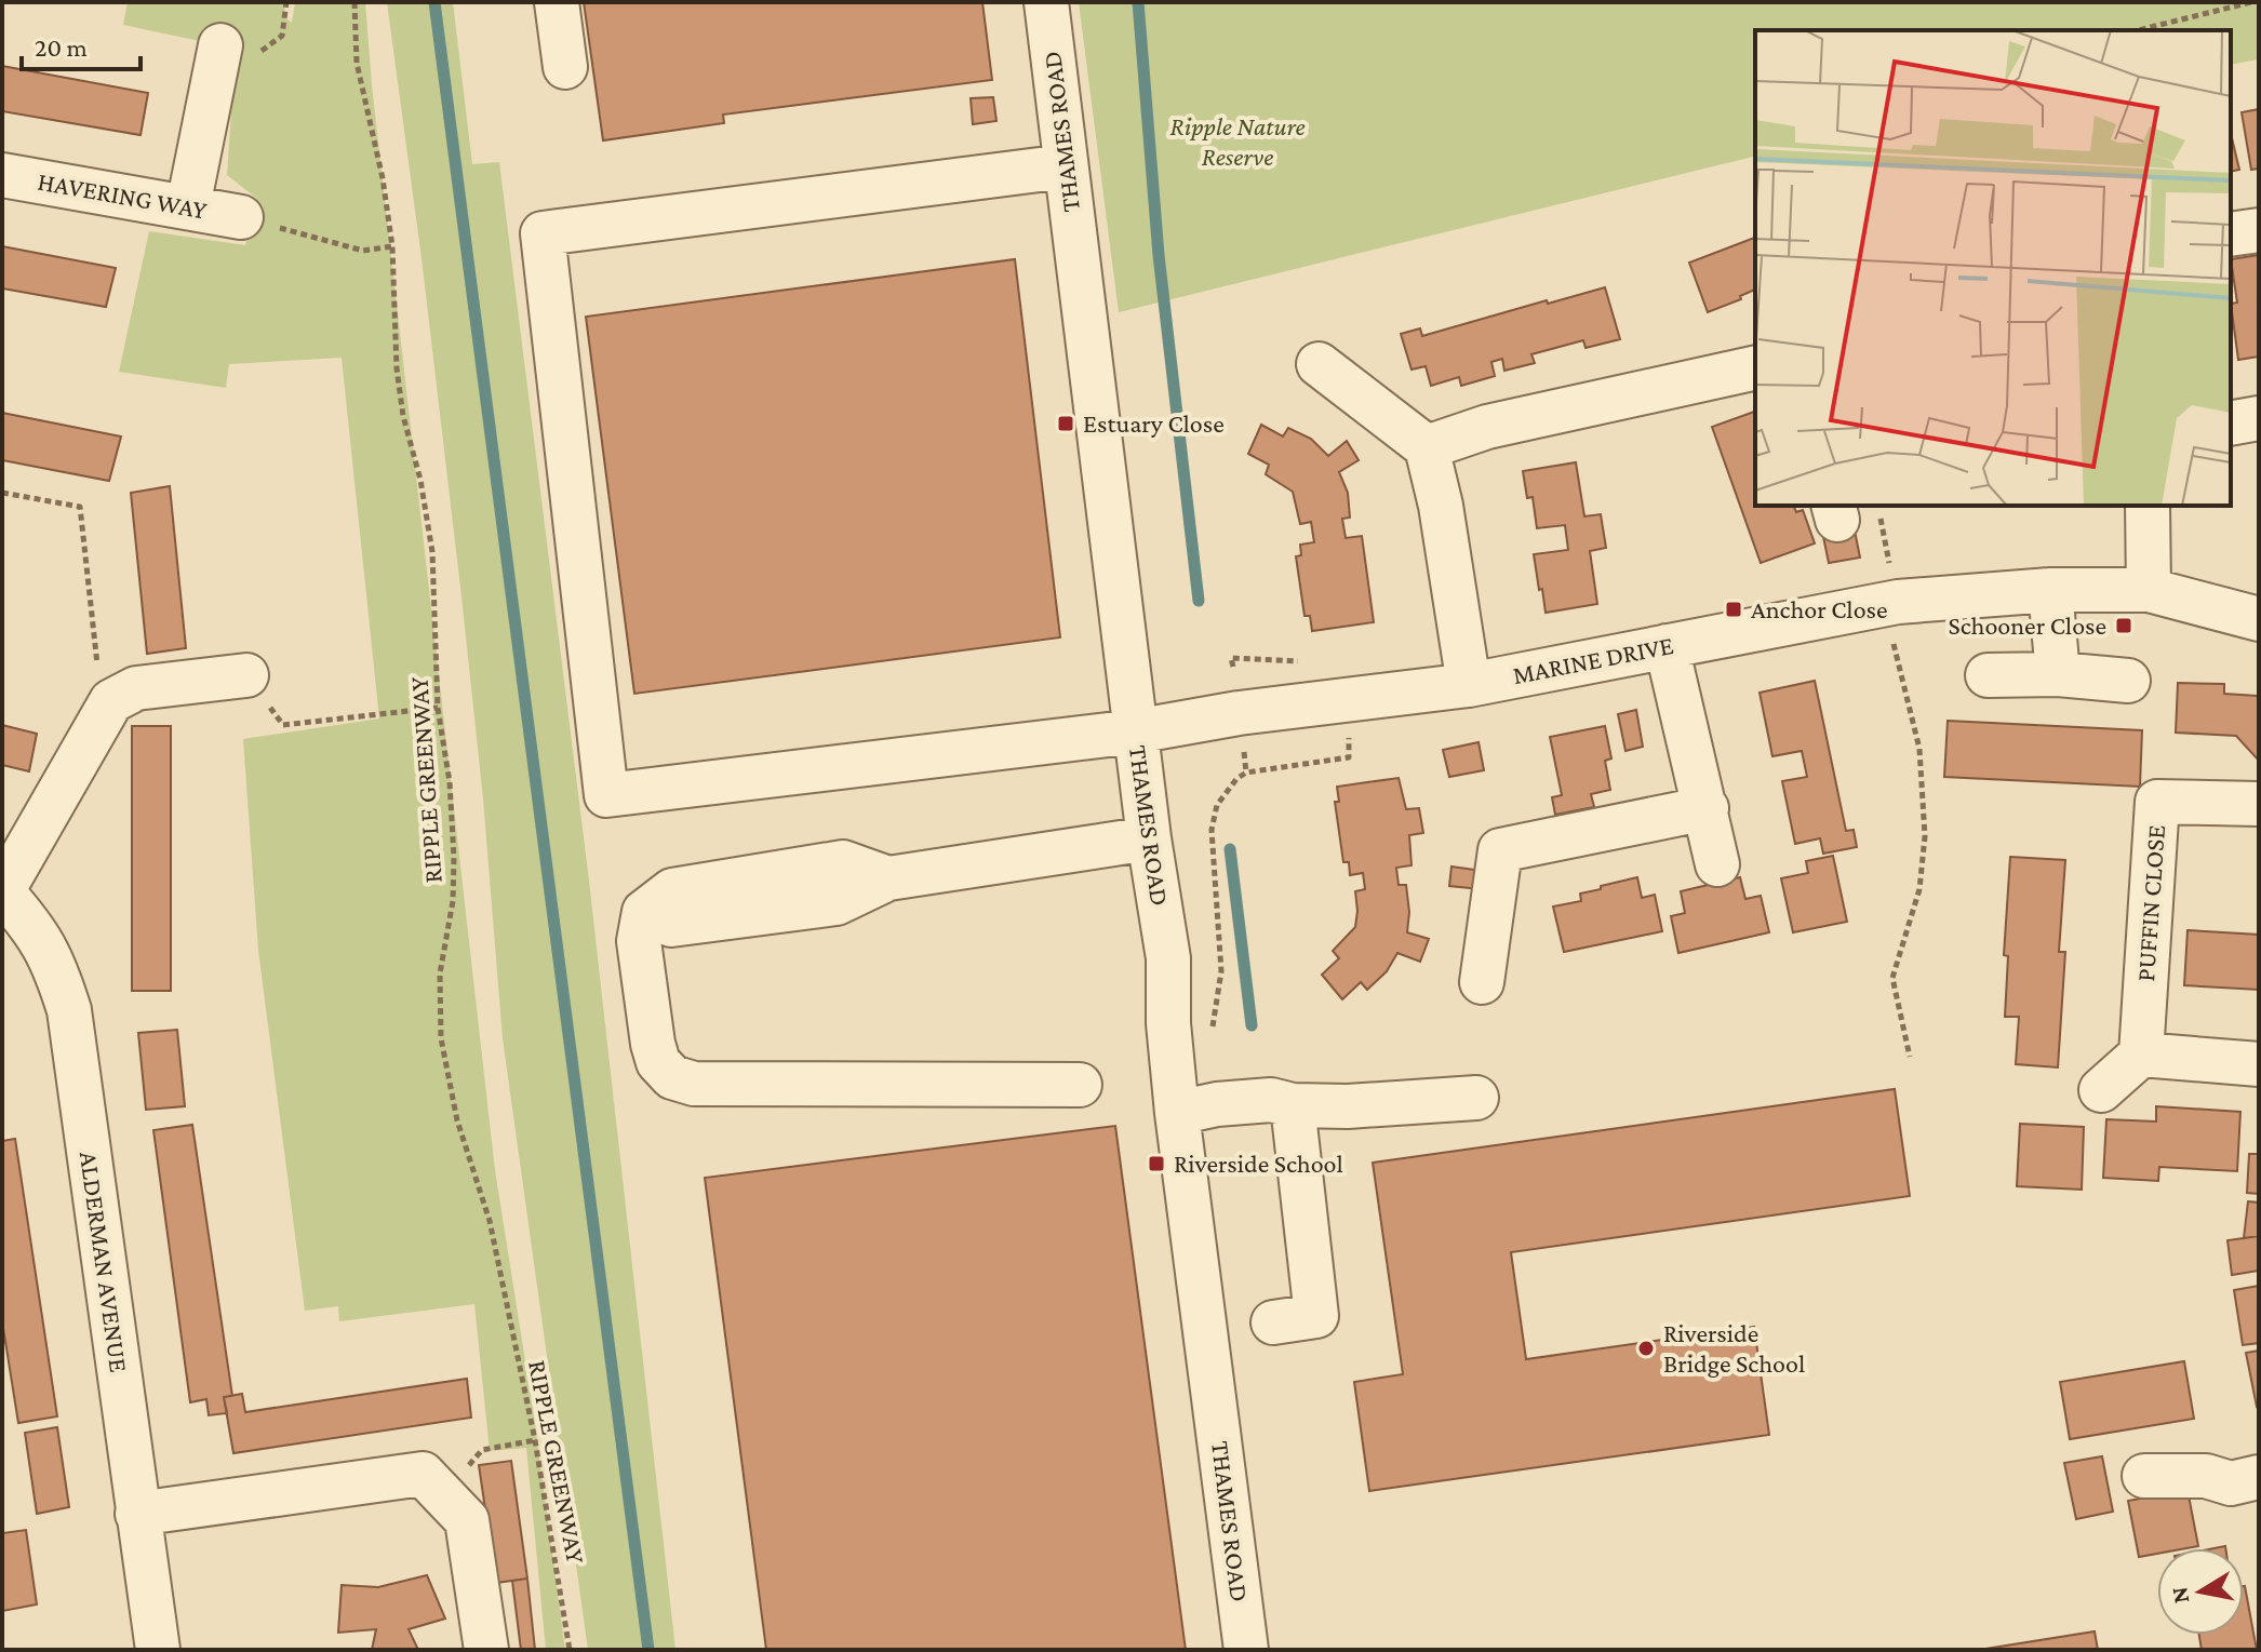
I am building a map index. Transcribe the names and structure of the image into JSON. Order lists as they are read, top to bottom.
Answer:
{
  "streets": {
    "street": [
      "THAMES ROAD",
      "HAVERING WAY",
      "MARINE DRIVE",
      "PUFFIN CLOSE",
      "ALDERMAN AVENUE"
    ],
    "path": ["RIPPLE GREENWAY"]
  },
  "crossings": [
    ["THAMES ROAD", "MARINE DRIVE"]
  ],
  "parks": ["Ripple Nature Reserve"],
  "places": {
    "transit": [
      "Estuary Close",
      "Anchor Close",
      "Schooner Close",
      "Riverside School"
    ],
    "other": ["Riverside Bridge School"]
  },
  "scale_bar": "20 m",
  "north": "left"
}
